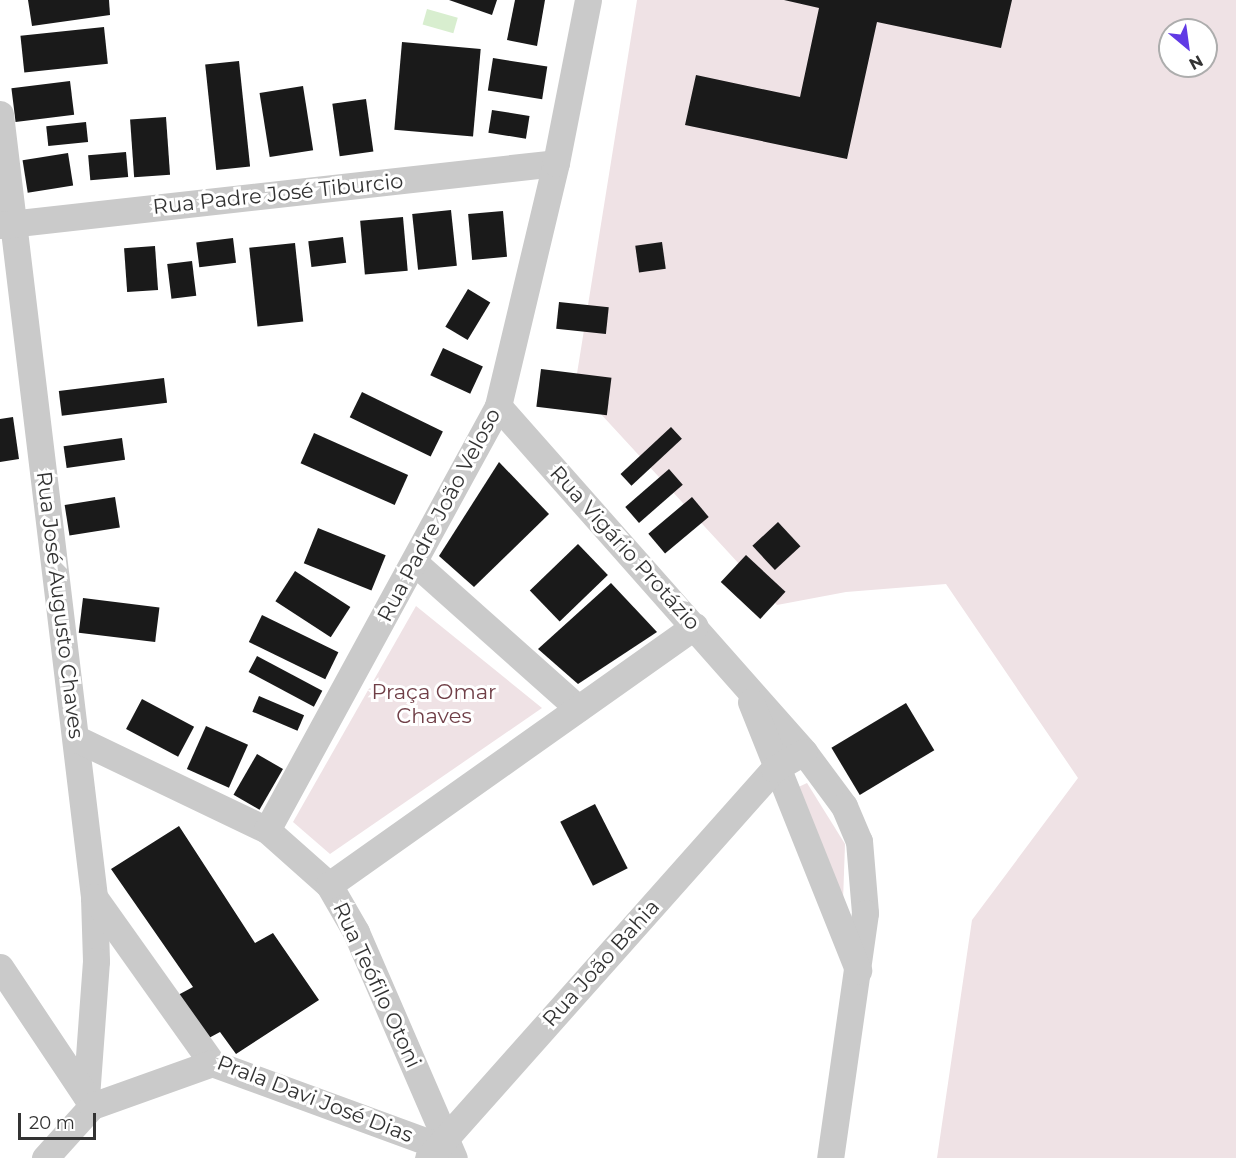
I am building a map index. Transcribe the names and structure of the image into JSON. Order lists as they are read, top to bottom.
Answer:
{
  "streets": {
    "street": [
      "Rua Padre José Tiburcio",
      "Rua Padre João Veloso",
      "Rua Vigário Protázio",
      "Rua José Augusto Chaves",
      "Rua João Bahia",
      "Rua Teófilo Otoni",
      "Prala Davi José Dias"
    ]
  },
  "crossings": [
    ["Rua Padre José Tiburcio", "Rua Padre João Veloso"],
    ["Rua Padre José Tiburcio", "Rua José Augusto Chaves"],
    ["Rua Padre João Veloso", "Rua Vigário Protázio"],
    ["Rua Padre João Veloso", "Rua Teófilo Otoni"],
    ["Rua Vigário Protázio", "Rua João Bahia"],
    ["Rua José Augusto Chaves", "Rua Teófilo Otoni"],
    ["Rua José Augusto Chaves", "Prala Davi José Dias"],
    ["Rua João Bahia", "Rua Teófilo Otoni"],
    ["Rua João Bahia", "Prala Davi José Dias"],
    ["Rua Teófilo Otoni", "Prala Davi José Dias"]
  ],
  "parks": ["Praça Omar Chaves"],
  "scale_bar": "20 m",
  "north": "bottom right"
}
